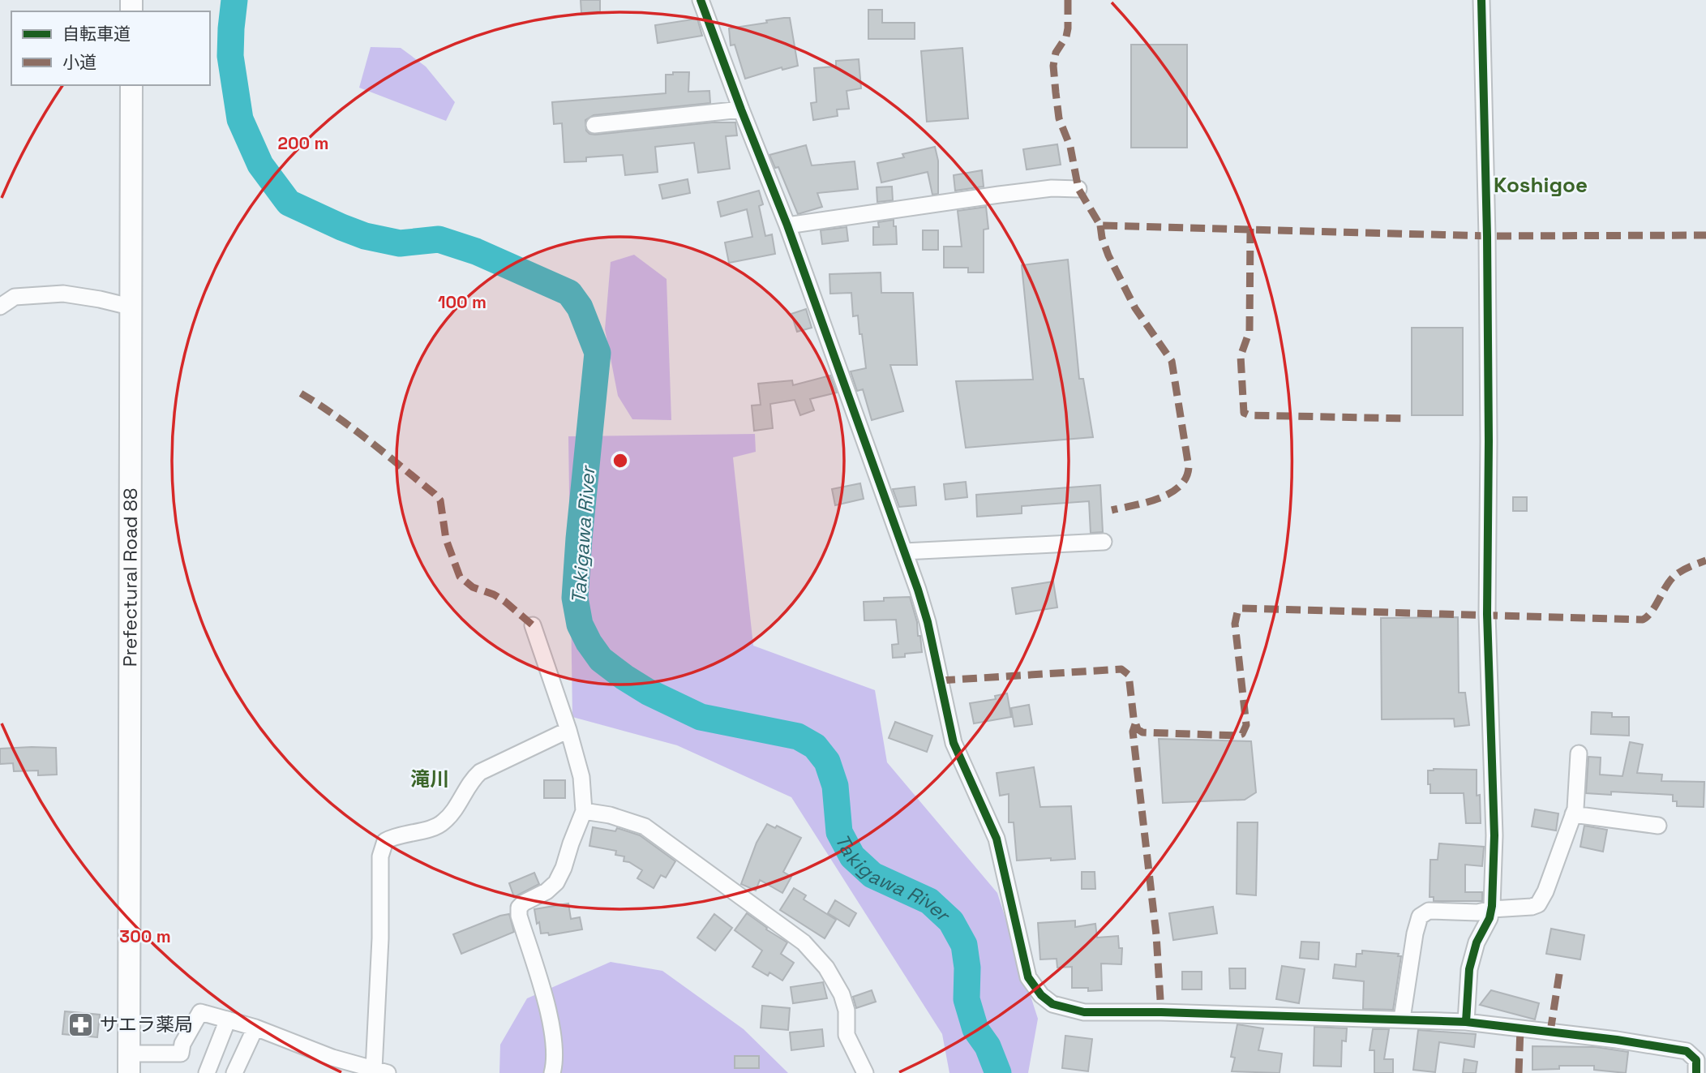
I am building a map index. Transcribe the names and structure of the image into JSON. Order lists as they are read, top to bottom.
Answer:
{
  "streets": {
    "main road": ["Prefectural Road 88"]
  },
  "districts": ["Koshigoe", "滝川"],
  "water": ["Takigawa River"],
  "places": {
    "pharmacy": ["サエラ薬局"]
  },
  "legend": ["自転車道", "小道"],
  "rings": ["200 m", "100 m", "300 m"]
}
